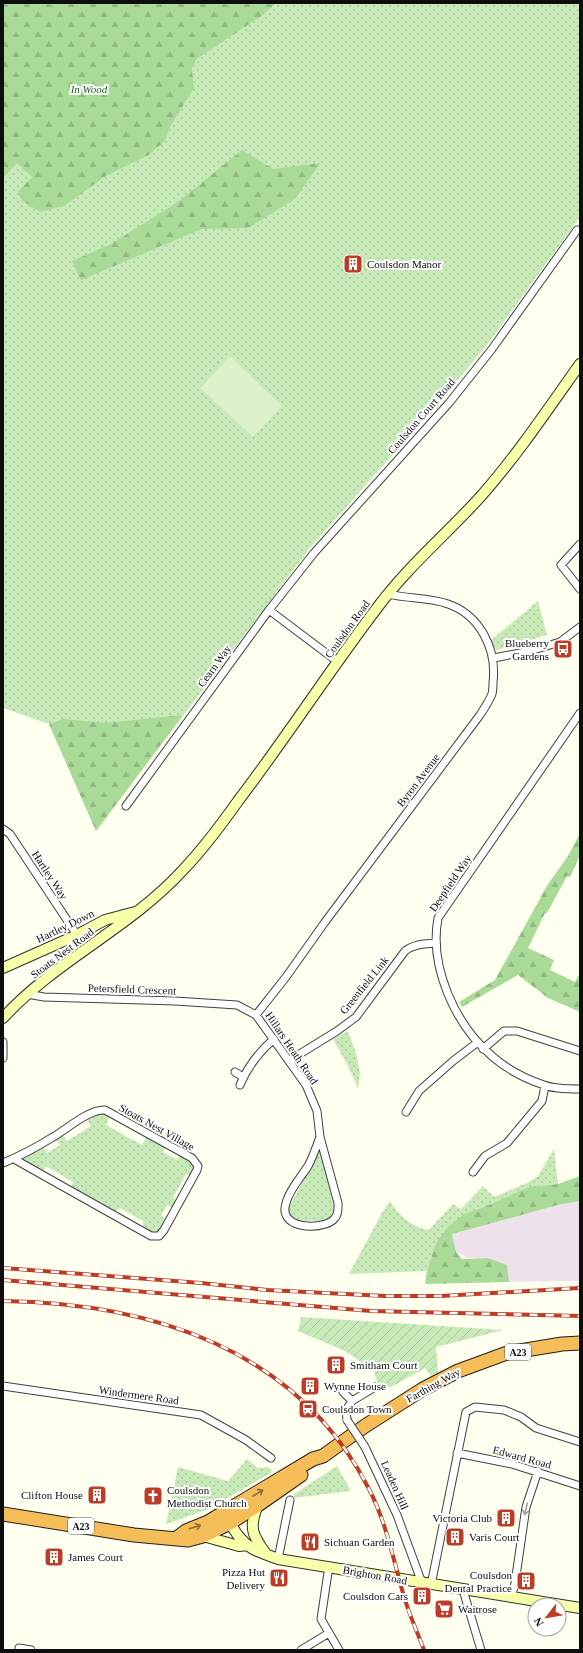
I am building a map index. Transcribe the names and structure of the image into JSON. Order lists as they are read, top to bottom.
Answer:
{
  "streets": {
    "highway": ["A23", "Farthing Way", "Brighton Road"],
    "main road": ["Coulsdon Road", "Hartley Down", "Stoats Nest Road"],
    "street": [
      "Coulsdon Court Road",
      "Cearn Way",
      "Byron Avenue",
      "Hartley Way",
      "Deepfield Way",
      "Greenfield Link",
      "Petersfield Crescent",
      "Hillars Heath Road",
      "Stoats Nest Village",
      "Windermere Road",
      "Edward Road",
      "Leaden Hill"
    ]
  },
  "crossings": [
    ["Coulsdon Court Road", "Cearn Way"],
    ["Coulsdon Road", "Byron Avenue"],
    ["Coulsdon Road", "Hartley Down"],
    ["Coulsdon Road", "Stoats Nest Road"],
    ["Byron Avenue", "Hillars Heath Road"],
    ["Hartley Way", "Hartley Down"],
    ["Deepfield Way", "Greenfield Link"],
    ["Hartley Down", "Stoats Nest Road"],
    ["Stoats Nest Road", "Petersfield Crescent"],
    ["Greenfield Link", "Hillars Heath Road"],
    ["Petersfield Crescent", "Hillars Heath Road"],
    ["A23", "Farthing Way"],
    ["A23", "Brighton Road"],
    ["Farthing Way", "Brighton Road"],
    ["Leaden Hill", "Brighton Road"]
  ],
  "parks": ["In Wood"],
  "places": {
    "building": [
      "Coulsdon Manor",
      "Smitham Court",
      "Wynne House",
      "Clifton House",
      "Victoria Club",
      "Varis Court",
      "James Court",
      "Coulsdon Dental Practice",
      "Coulsdon Cars"
    ],
    "bus stop": ["Blueberry Gardens"],
    "station": ["Coulsdon Town"],
    "church": ["Coulsdon Methodist Church"],
    "restaurant": ["Sichuan Garden", "Pizza Hut Delivery"],
    "supermarket": ["Waitrose"]
  },
  "north": "bottom left"
}
